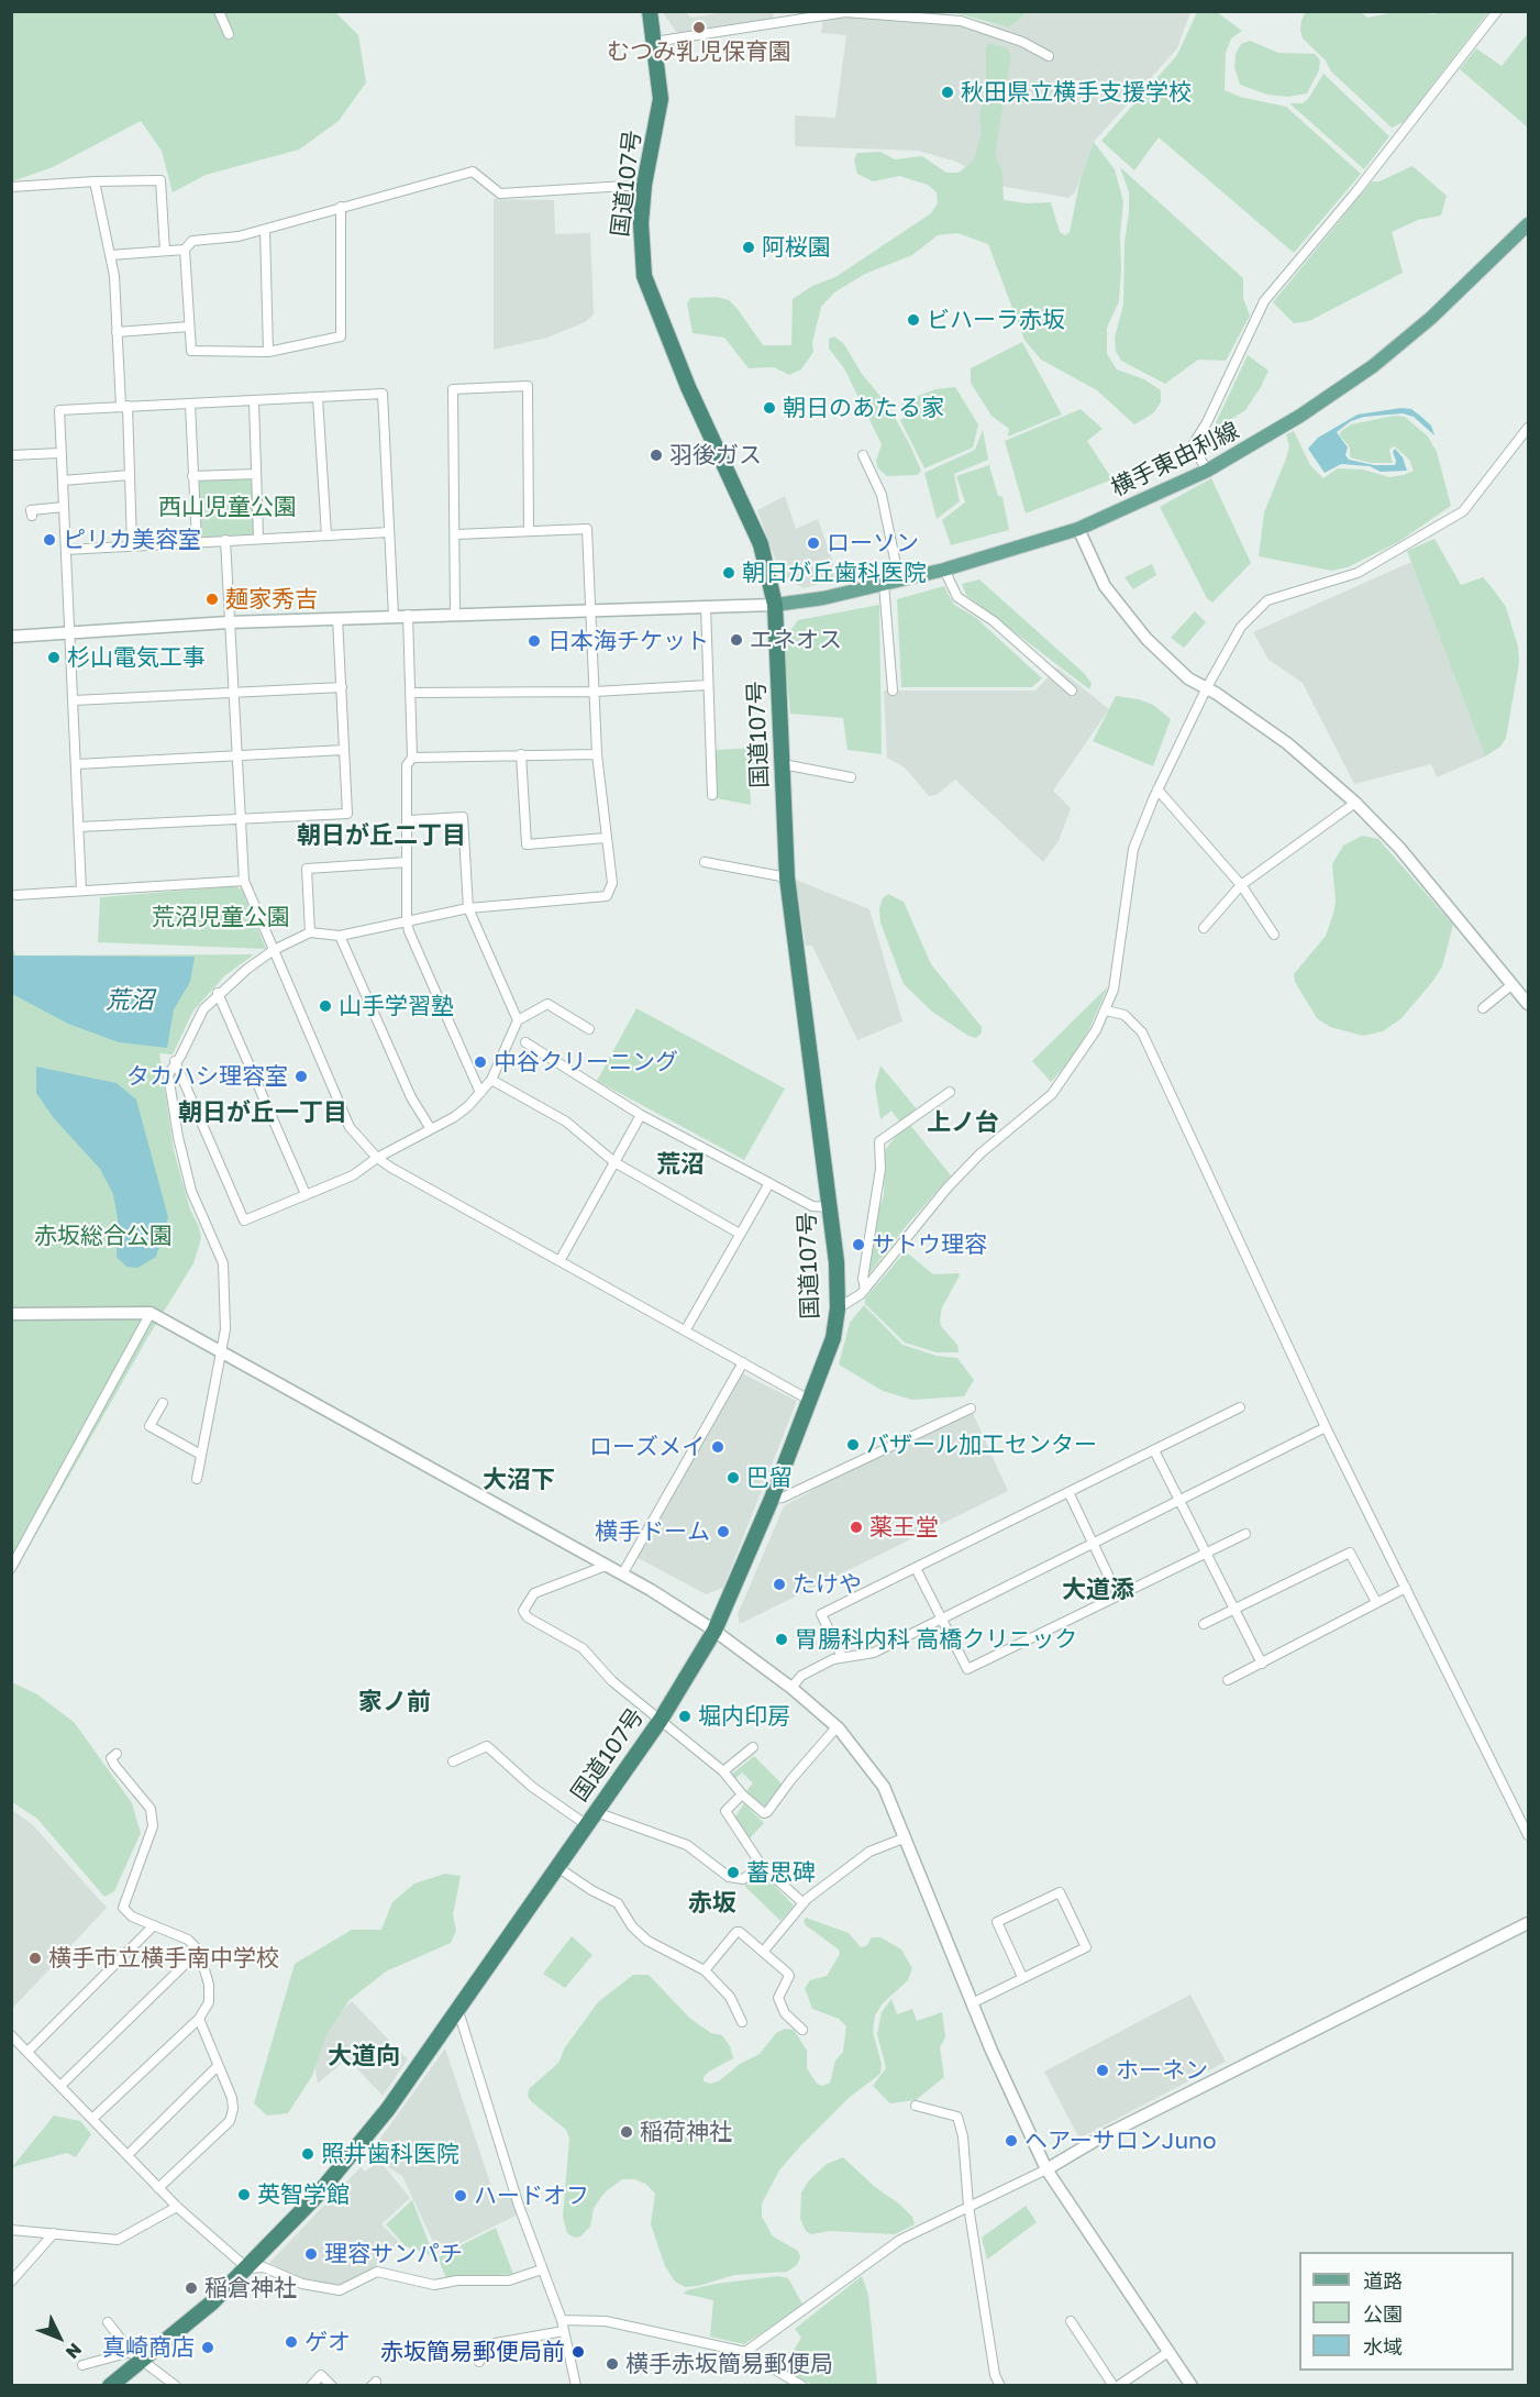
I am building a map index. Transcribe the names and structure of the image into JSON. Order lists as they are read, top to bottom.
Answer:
{
  "streets": {
    "highway": ["国道107号"],
    "main road": ["横手東由利線"]
  },
  "crossings": [
    ["国道107号", "横手東由利線"]
  ],
  "districts": [
    "朝日が丘二丁目",
    "朝日が丘一丁目",
    "上ノ台",
    "荒沼",
    "大沼下",
    "大道添",
    "家ノ前",
    "赤坂",
    "大道向"
  ],
  "water": ["荒沼"],
  "parks": ["西山児童公園", "荒沼児童公園", "赤坂総合公園"],
  "places": [
    "むつみ乳児保育園",
    "秋田県立横手支援学校",
    "阿桜園",
    "ビハーラ赤坂",
    "朝日のあたる家",
    "羽後ガス",
    "ピリカ美容室",
    "ローソン",
    "朝日が丘歯科医院",
    "麺家秀吉",
    "エネオス",
    "日本海チケット",
    "杉山電気工事",
    "山手学習塾",
    "中谷クリーニング",
    "タカハシ理容室",
    "サトウ理容",
    "バザール加工センター",
    "ローズメイ",
    "巴留",
    "薬王堂",
    "横手ドーム",
    "たけや",
    "胃腸科内科 高橋クリニック",
    "堀内印房",
    "蓄思碑",
    "横手市立横手南中学校",
    "ホーネン",
    "稲荷神社",
    "ヘアーサロンJuno",
    "照井歯科医院",
    "英智学館",
    "ハードオフ",
    "理容サンパチ",
    "稲倉神社",
    "ゲオ",
    "真崎商店",
    "赤坂簡易郵便局前",
    "横手赤坂簡易郵便局"
  ],
  "legend": ["道路", "公園", "水域"],
  "north": "bottom right"
}
